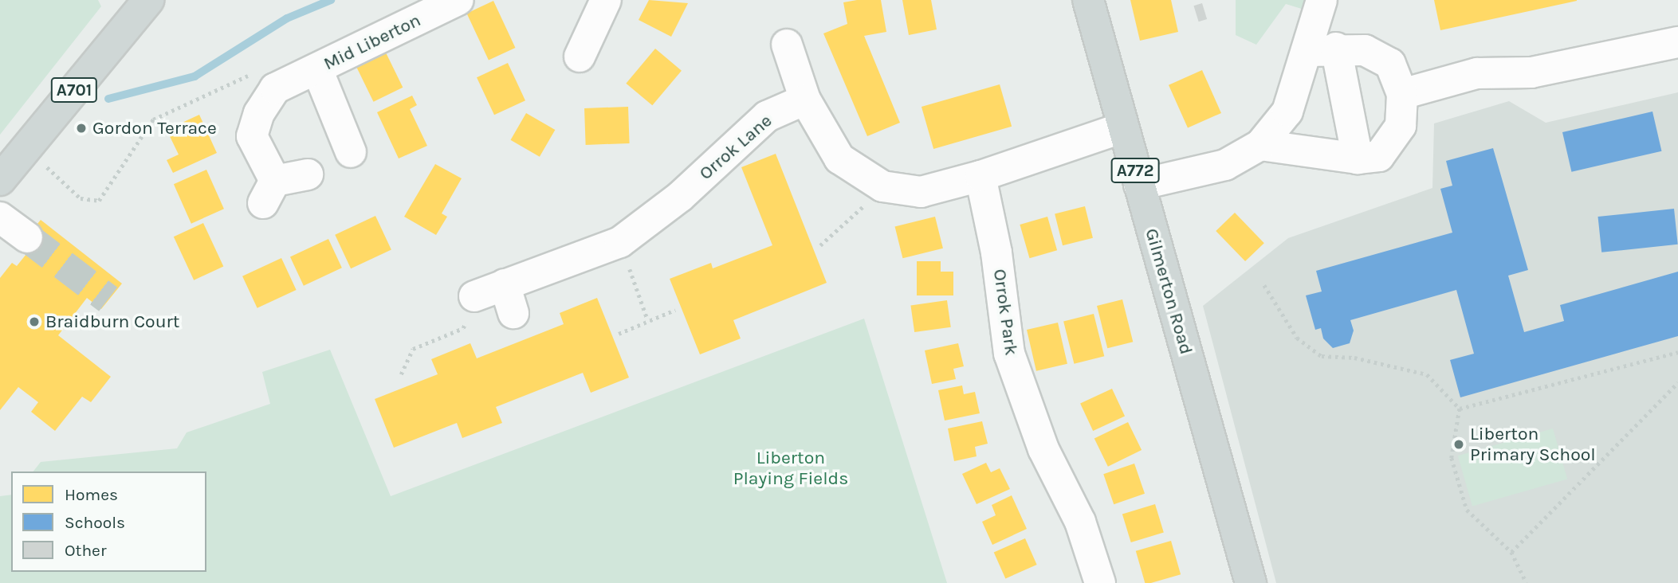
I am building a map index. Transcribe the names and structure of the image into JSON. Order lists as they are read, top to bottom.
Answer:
{
  "streets": {
    "main road": ["A701", "A772", "Gilmerton Road"],
    "street": ["Mid Liberton", "Orrok Lane", "Orrok Park"]
  },
  "parks": ["Liberton Playing Fields"],
  "places": ["Gordon Terrace", "Braidburn Court", "Liberton Primary School"],
  "legend": ["Homes", "Schools", "Other"]
}
